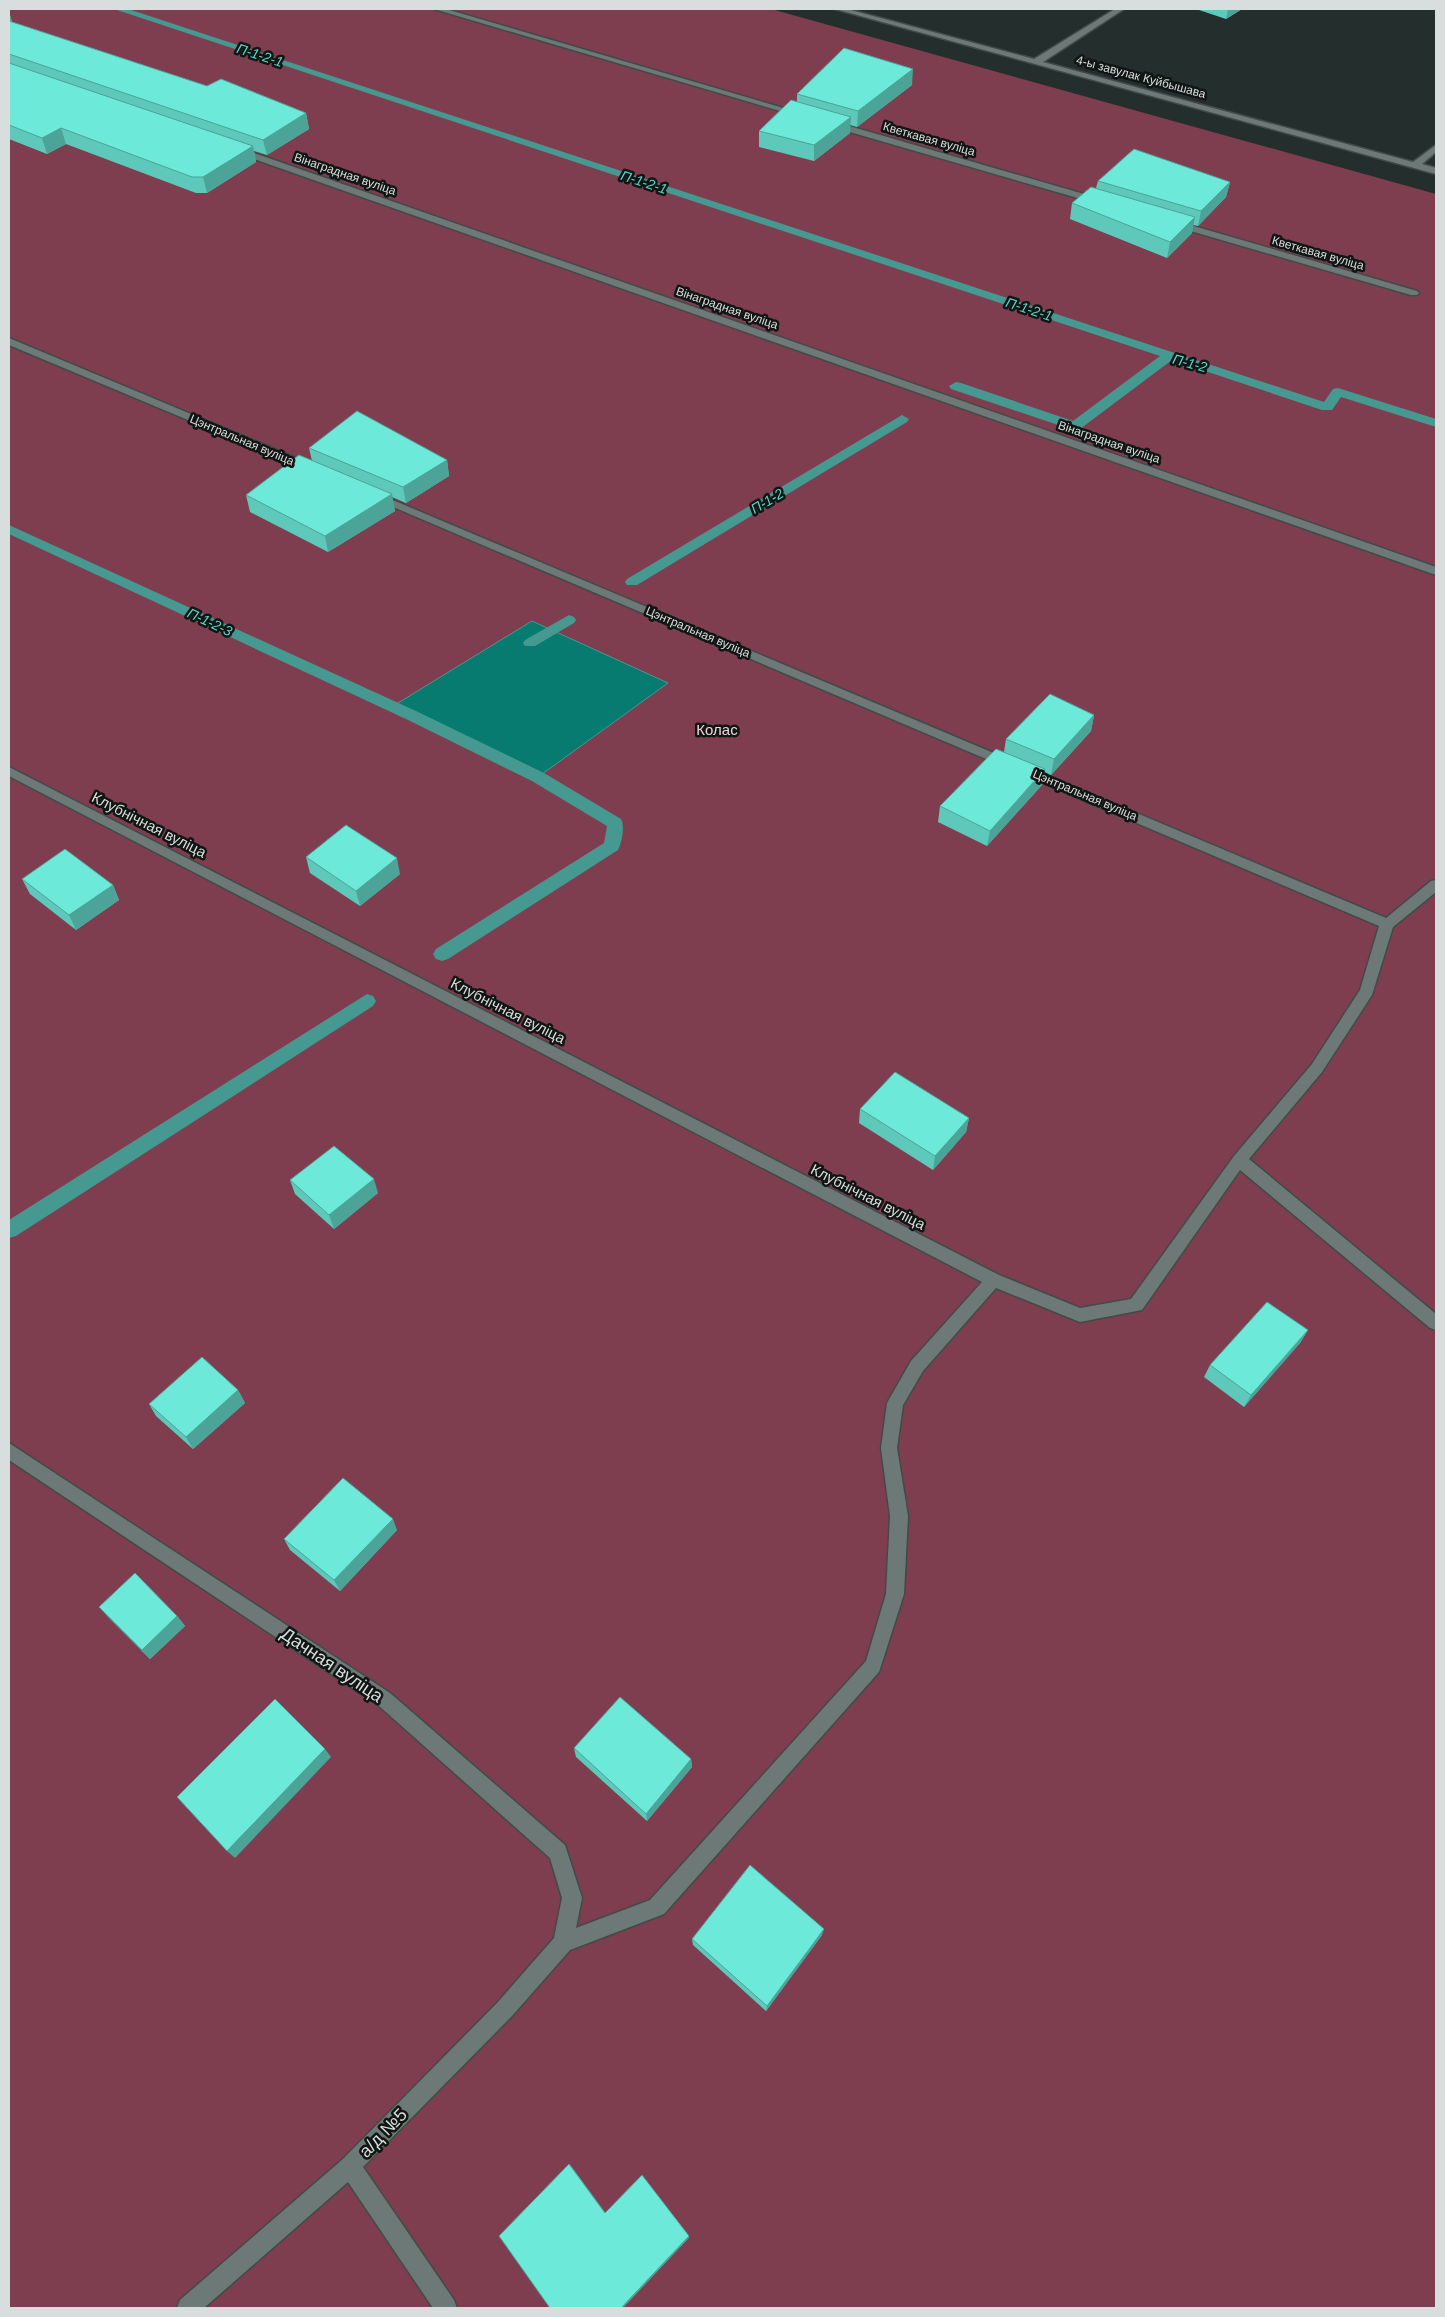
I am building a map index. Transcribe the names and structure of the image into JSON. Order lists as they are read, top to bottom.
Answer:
{
  "streets": {
    "street": [
      "4-ы завулак Куйбышава",
      "Кветкавая вуліца",
      "Вінаградная вуліца",
      "Цэнтральная вуліца",
      "Клубнічная вуліца",
      "Дачная вуліца",
      "а/д №5"
    ]
  },
  "crossings": [
    ["Цэнтральная вуліца", "Клубнічная вуліца"],
    ["Дачная вуліца", "а/д №5"]
  ],
  "water": ["П-1-2-1", "П-1-2", "П-1-2-3"],
  "parks": ["Колас"]
}
